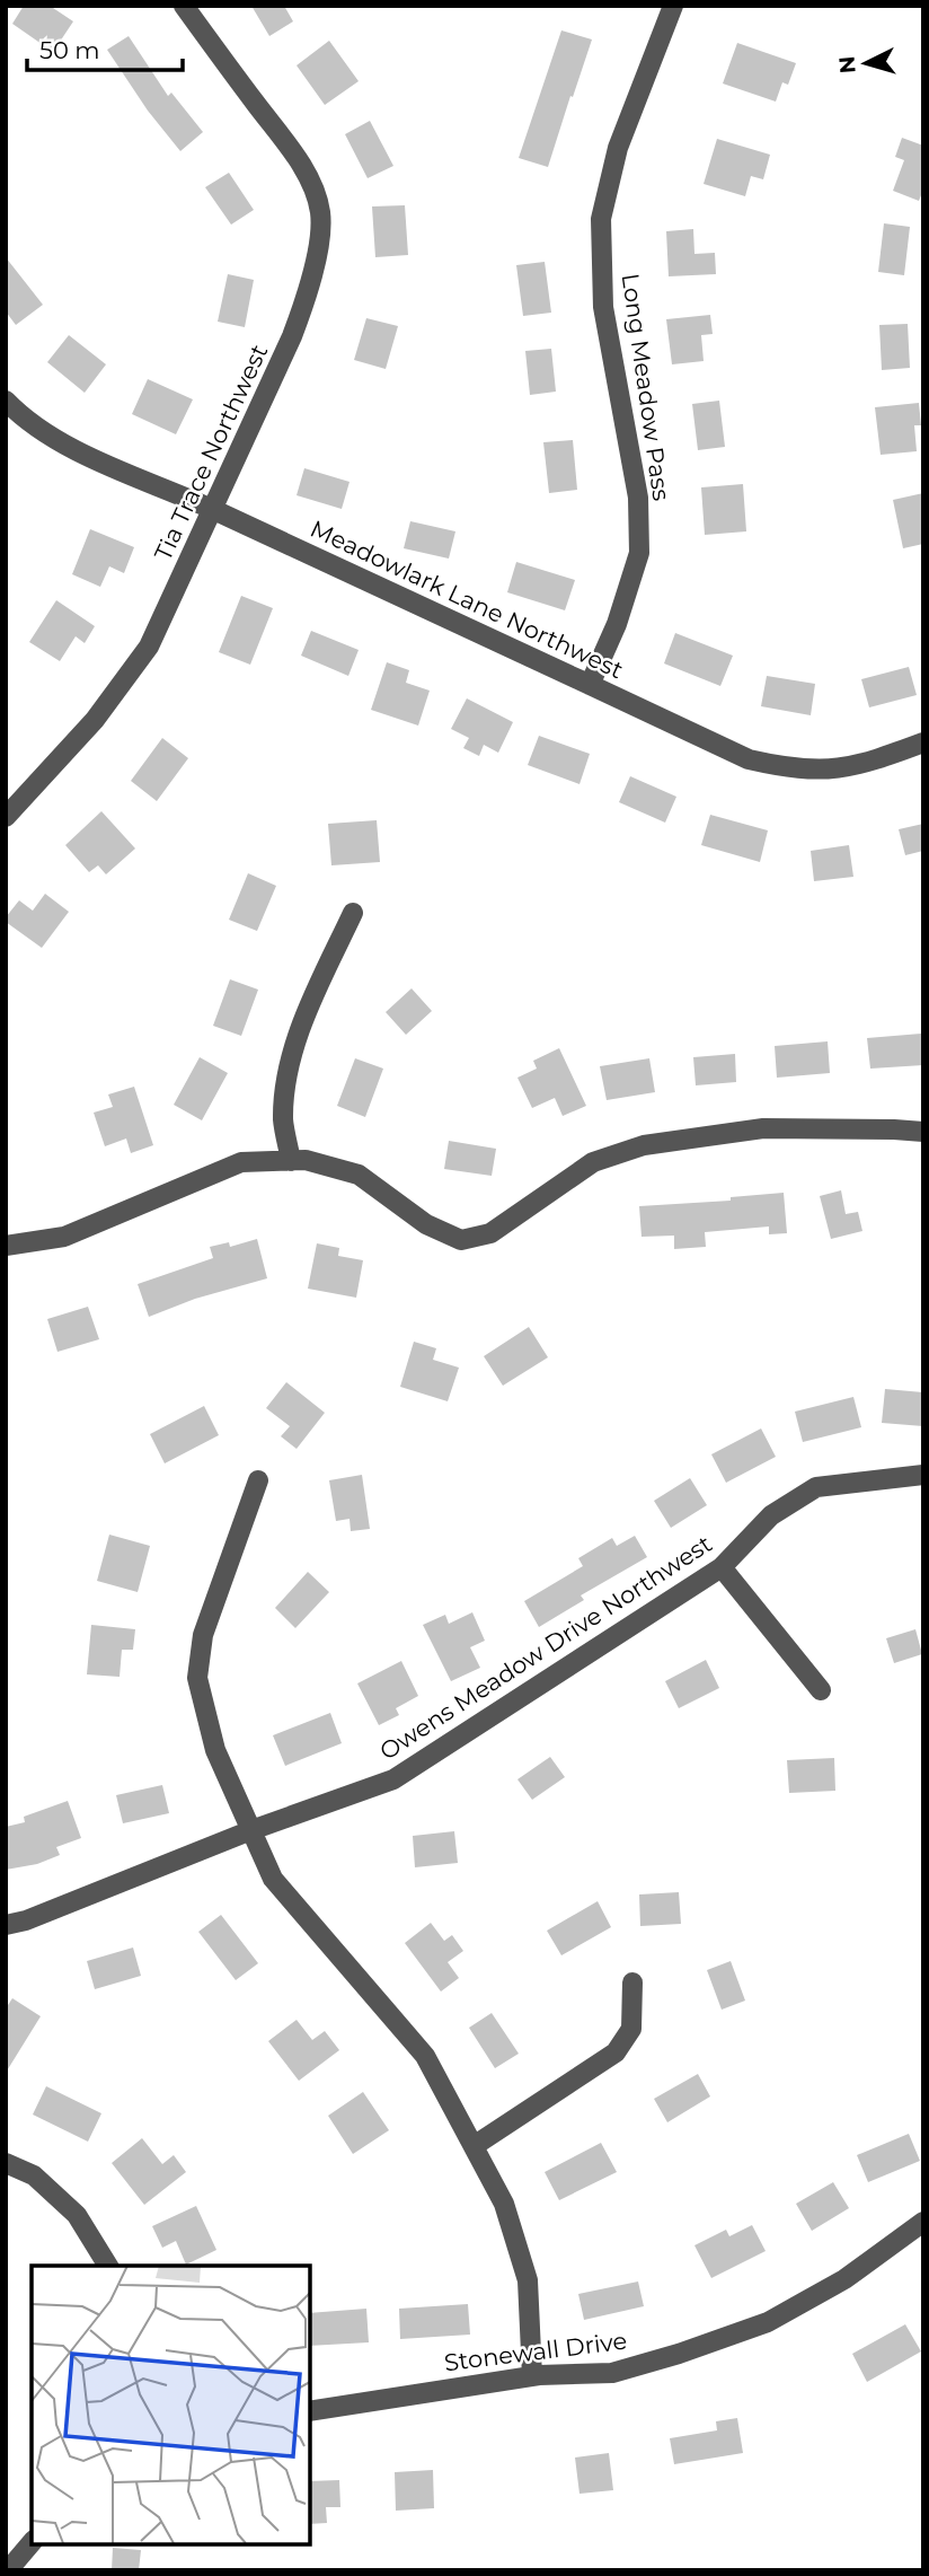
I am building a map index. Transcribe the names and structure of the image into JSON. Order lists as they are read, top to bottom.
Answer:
{
  "streets": {
    "street": [
      "Long Meadow Pass",
      "Tia Trace Northwest",
      "Meadowlark Lane Northwest",
      "Owens Meadow Drive Northwest",
      "Stonewall Drive"
    ]
  },
  "crossings": [
    ["Long Meadow Pass", "Meadowlark Lane Northwest"],
    ["Tia Trace Northwest", "Meadowlark Lane Northwest"]
  ],
  "scale_bar": "50 m",
  "north": "left"
}
